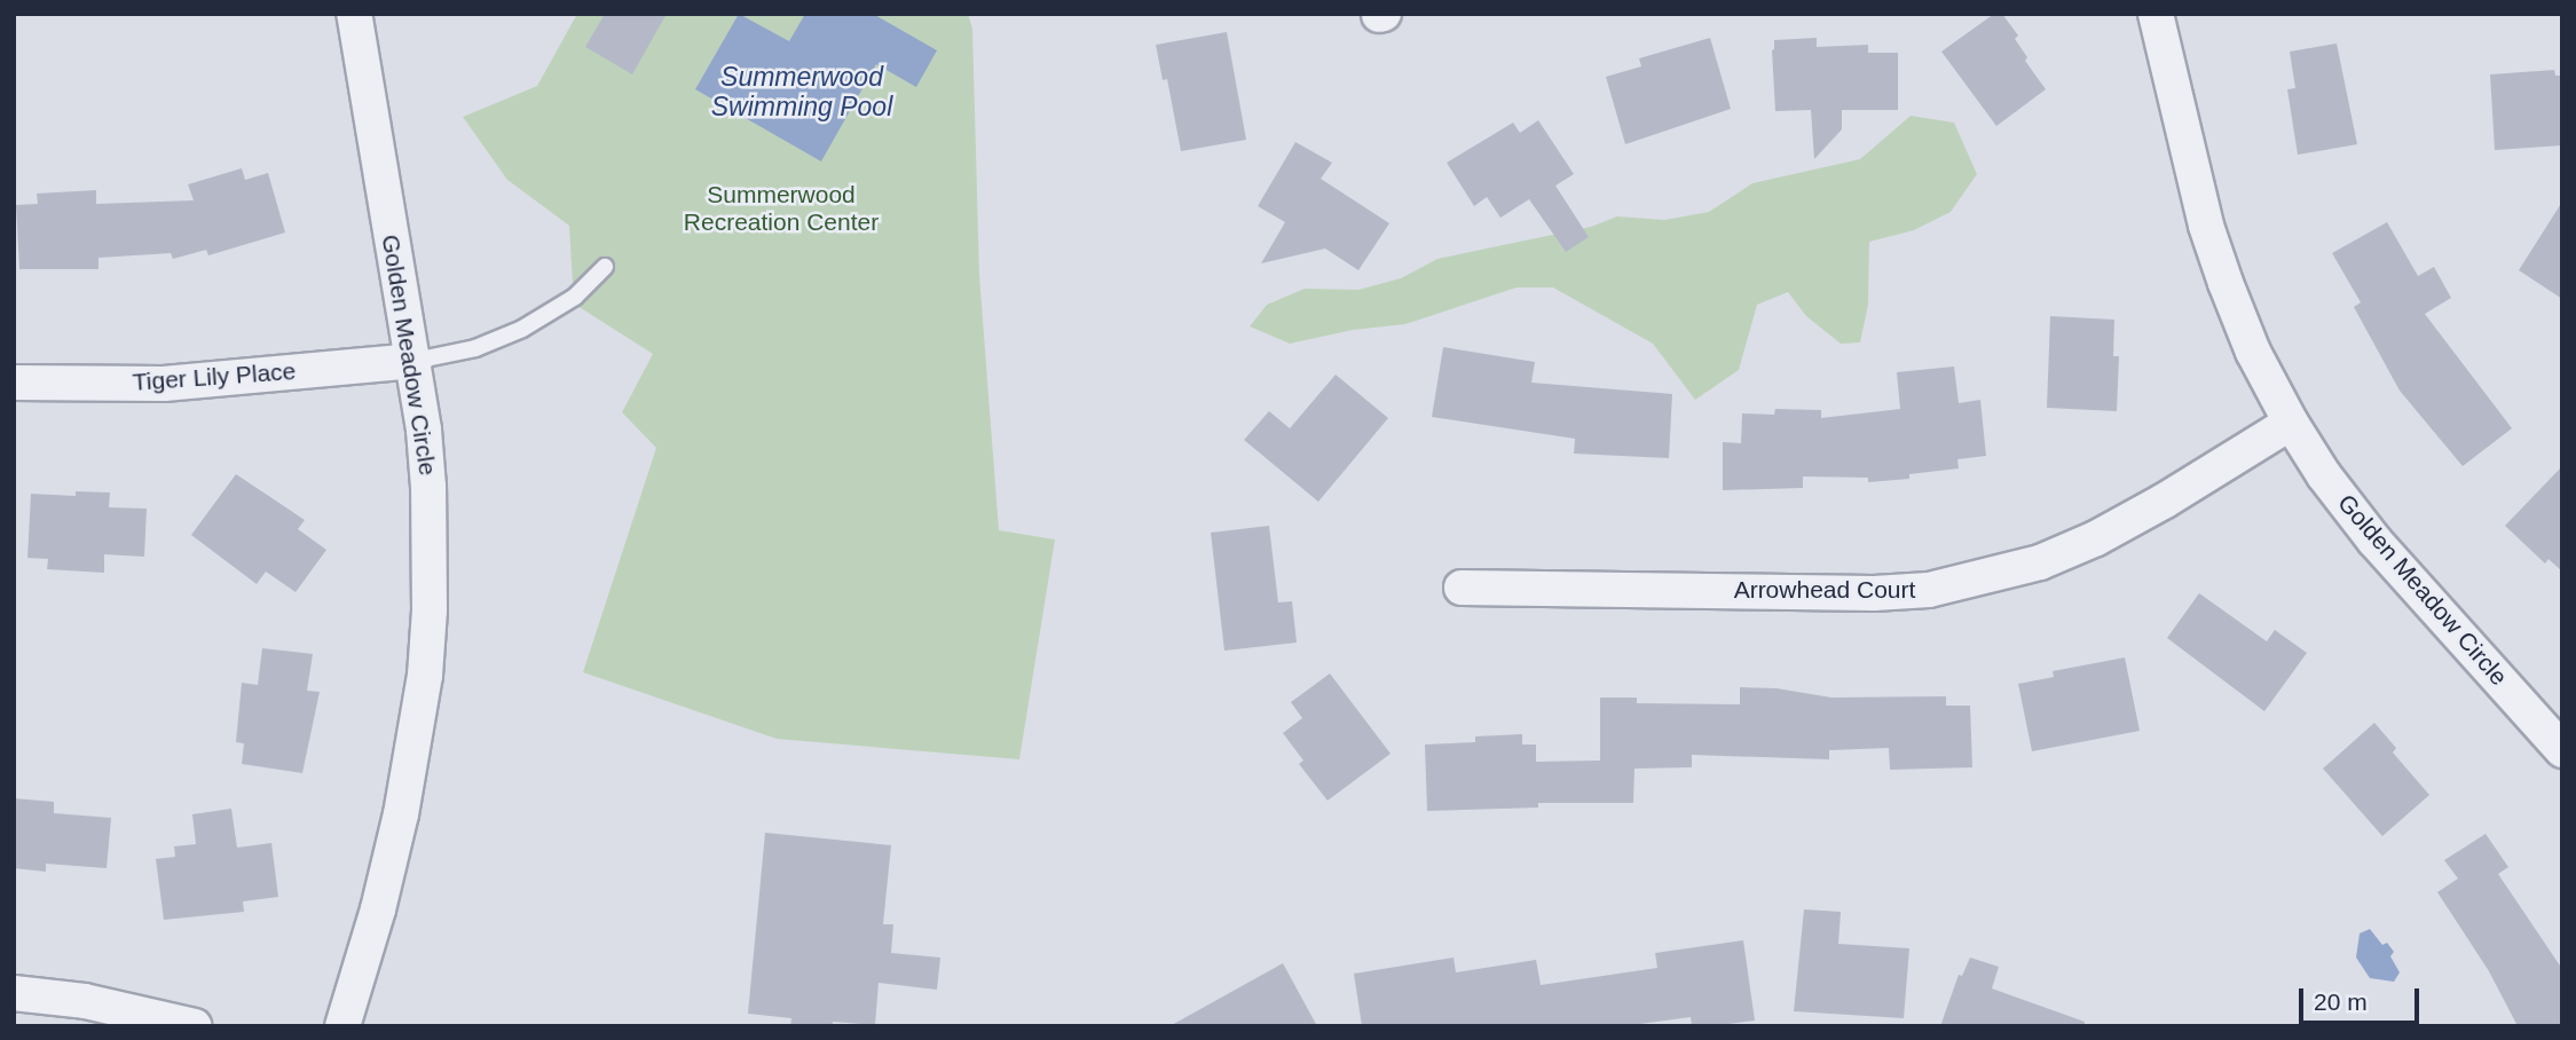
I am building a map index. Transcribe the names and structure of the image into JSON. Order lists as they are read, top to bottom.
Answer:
{
  "streets": {
    "street": ["Golden Meadow Circle", "Tiger Lily Place", "Arrowhead Court"]
  },
  "crossings": [
    ["Golden Meadow Circle", "Tiger Lily Place"],
    ["Golden Meadow Circle", "Arrowhead Court"]
  ],
  "water": ["Summerwood Swimming Pool"],
  "parks": ["Summerwood Recreation Center"],
  "scale_bar": "20 m"
}
